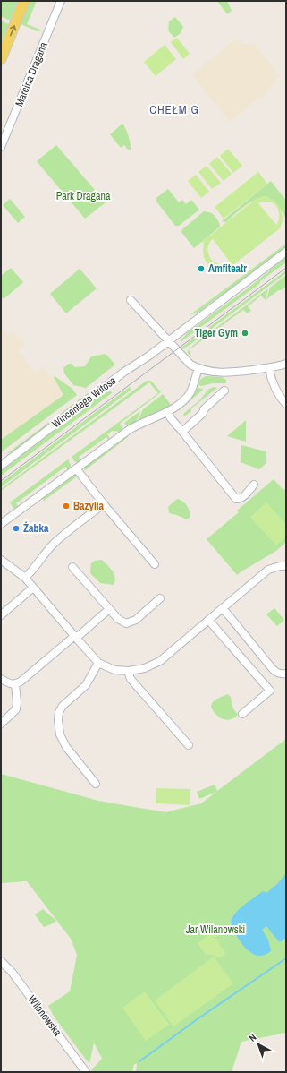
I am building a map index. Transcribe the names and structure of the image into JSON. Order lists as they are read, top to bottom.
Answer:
{
  "streets": {
    "street": ["Marcina Dragana", "Wincentego Witosa", "Wilanowska"]
  },
  "districts": ["CHEŁM G"],
  "parks": ["Park Dragana", "Jar Wilanowski"],
  "places": [
    "Amfiteatr",
    "Tiger Gym",
    "Bazylia",
    "Żabka"
  ],
  "north": "top left"
}
